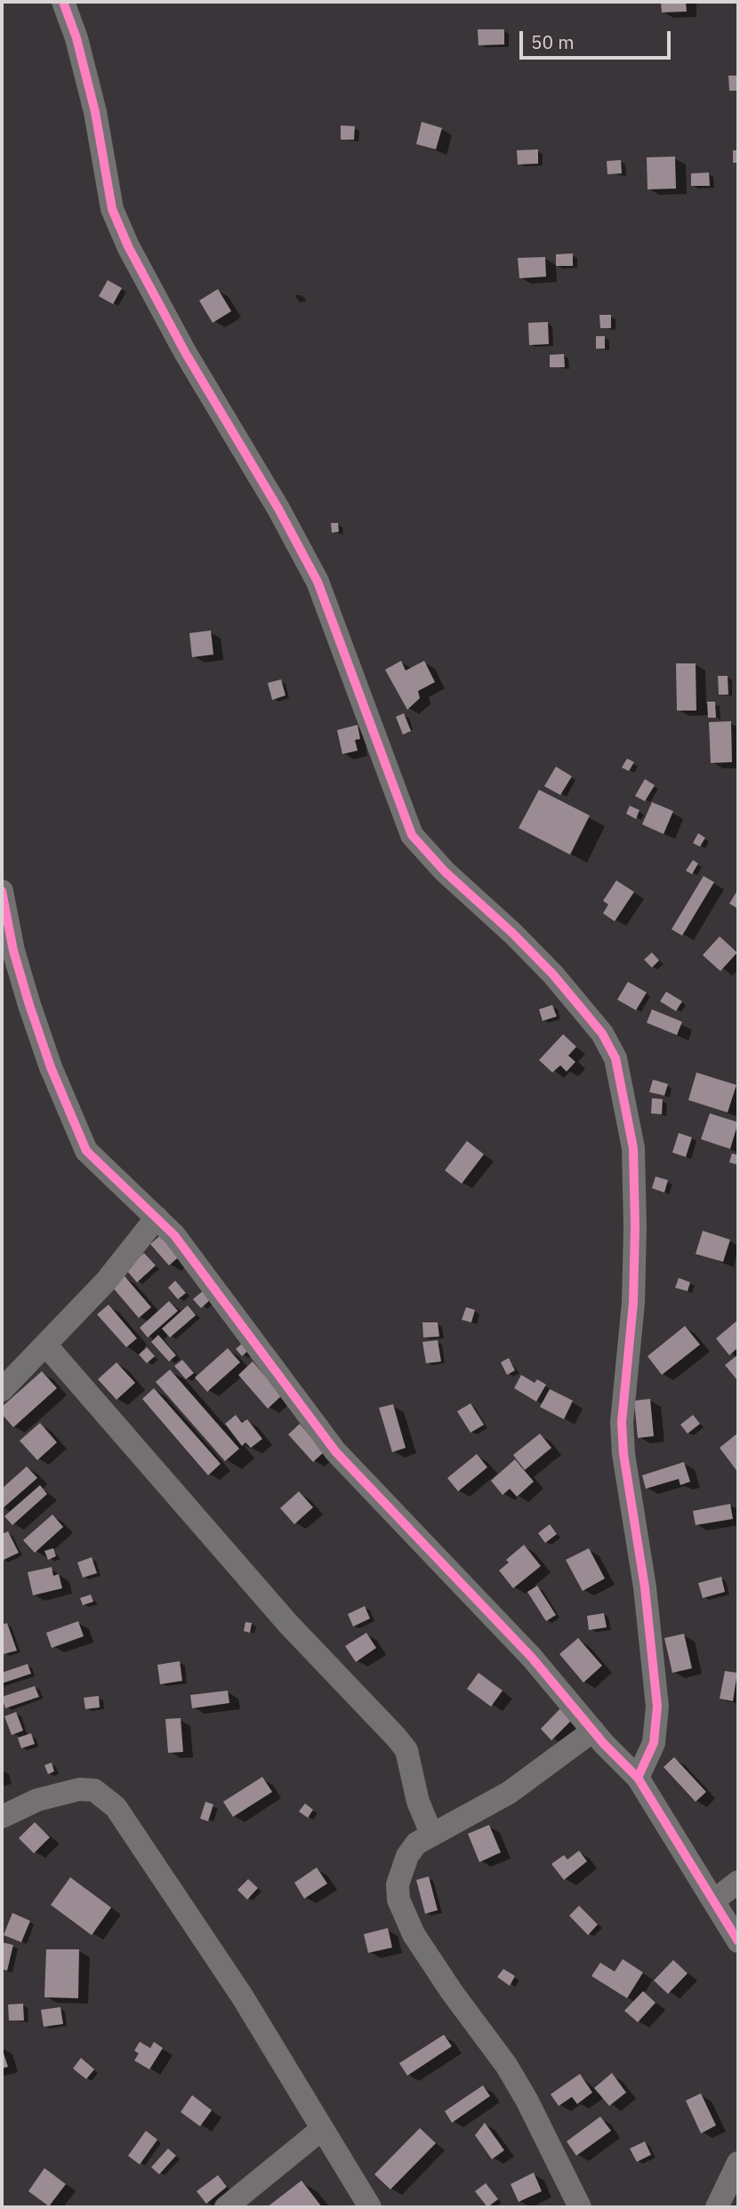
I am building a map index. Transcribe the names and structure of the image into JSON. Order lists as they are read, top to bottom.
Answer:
{
  "scale_bar": "50 m"
}
